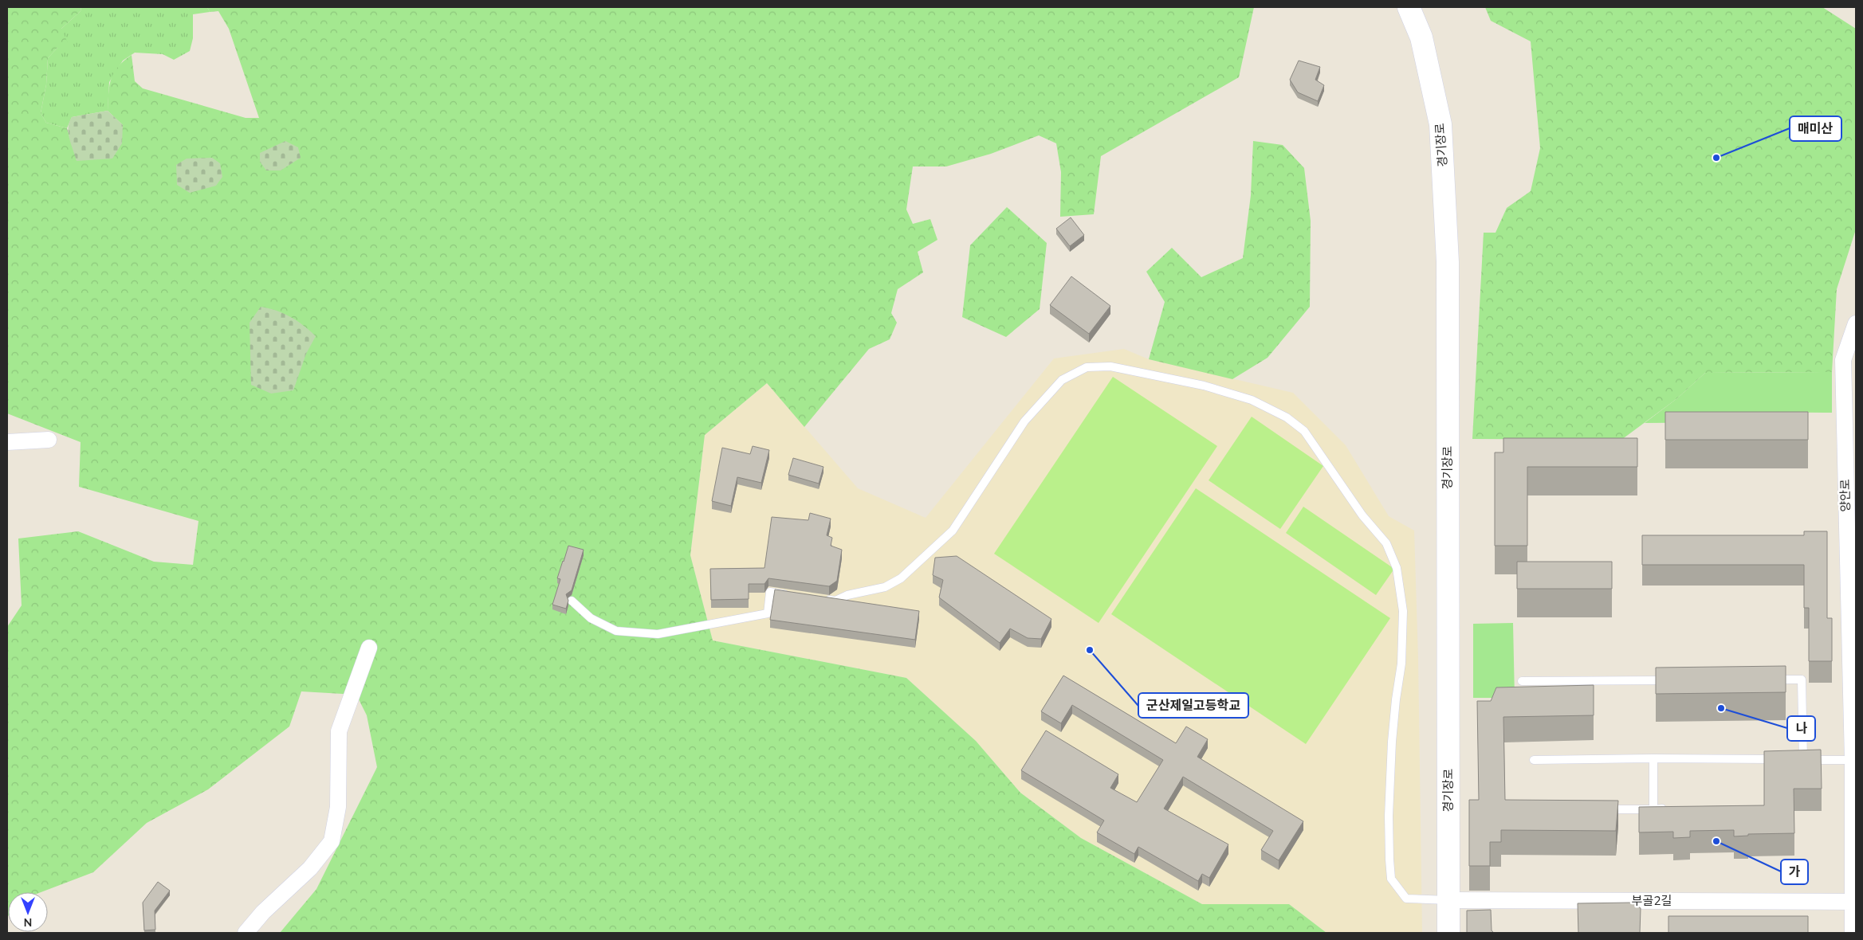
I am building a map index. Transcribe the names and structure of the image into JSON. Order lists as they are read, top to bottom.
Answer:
{
  "streets": {
    "street": ["경기장로", "양안로", "부골2길"]
  },
  "crossings": [
    ["경기장로", "부골2길"],
    ["양안로", "부골2길"]
  ],
  "places": [
    "매미산",
    "군산제일고등학교",
    "나",
    "가"
  ],
  "north": "bottom"
}
